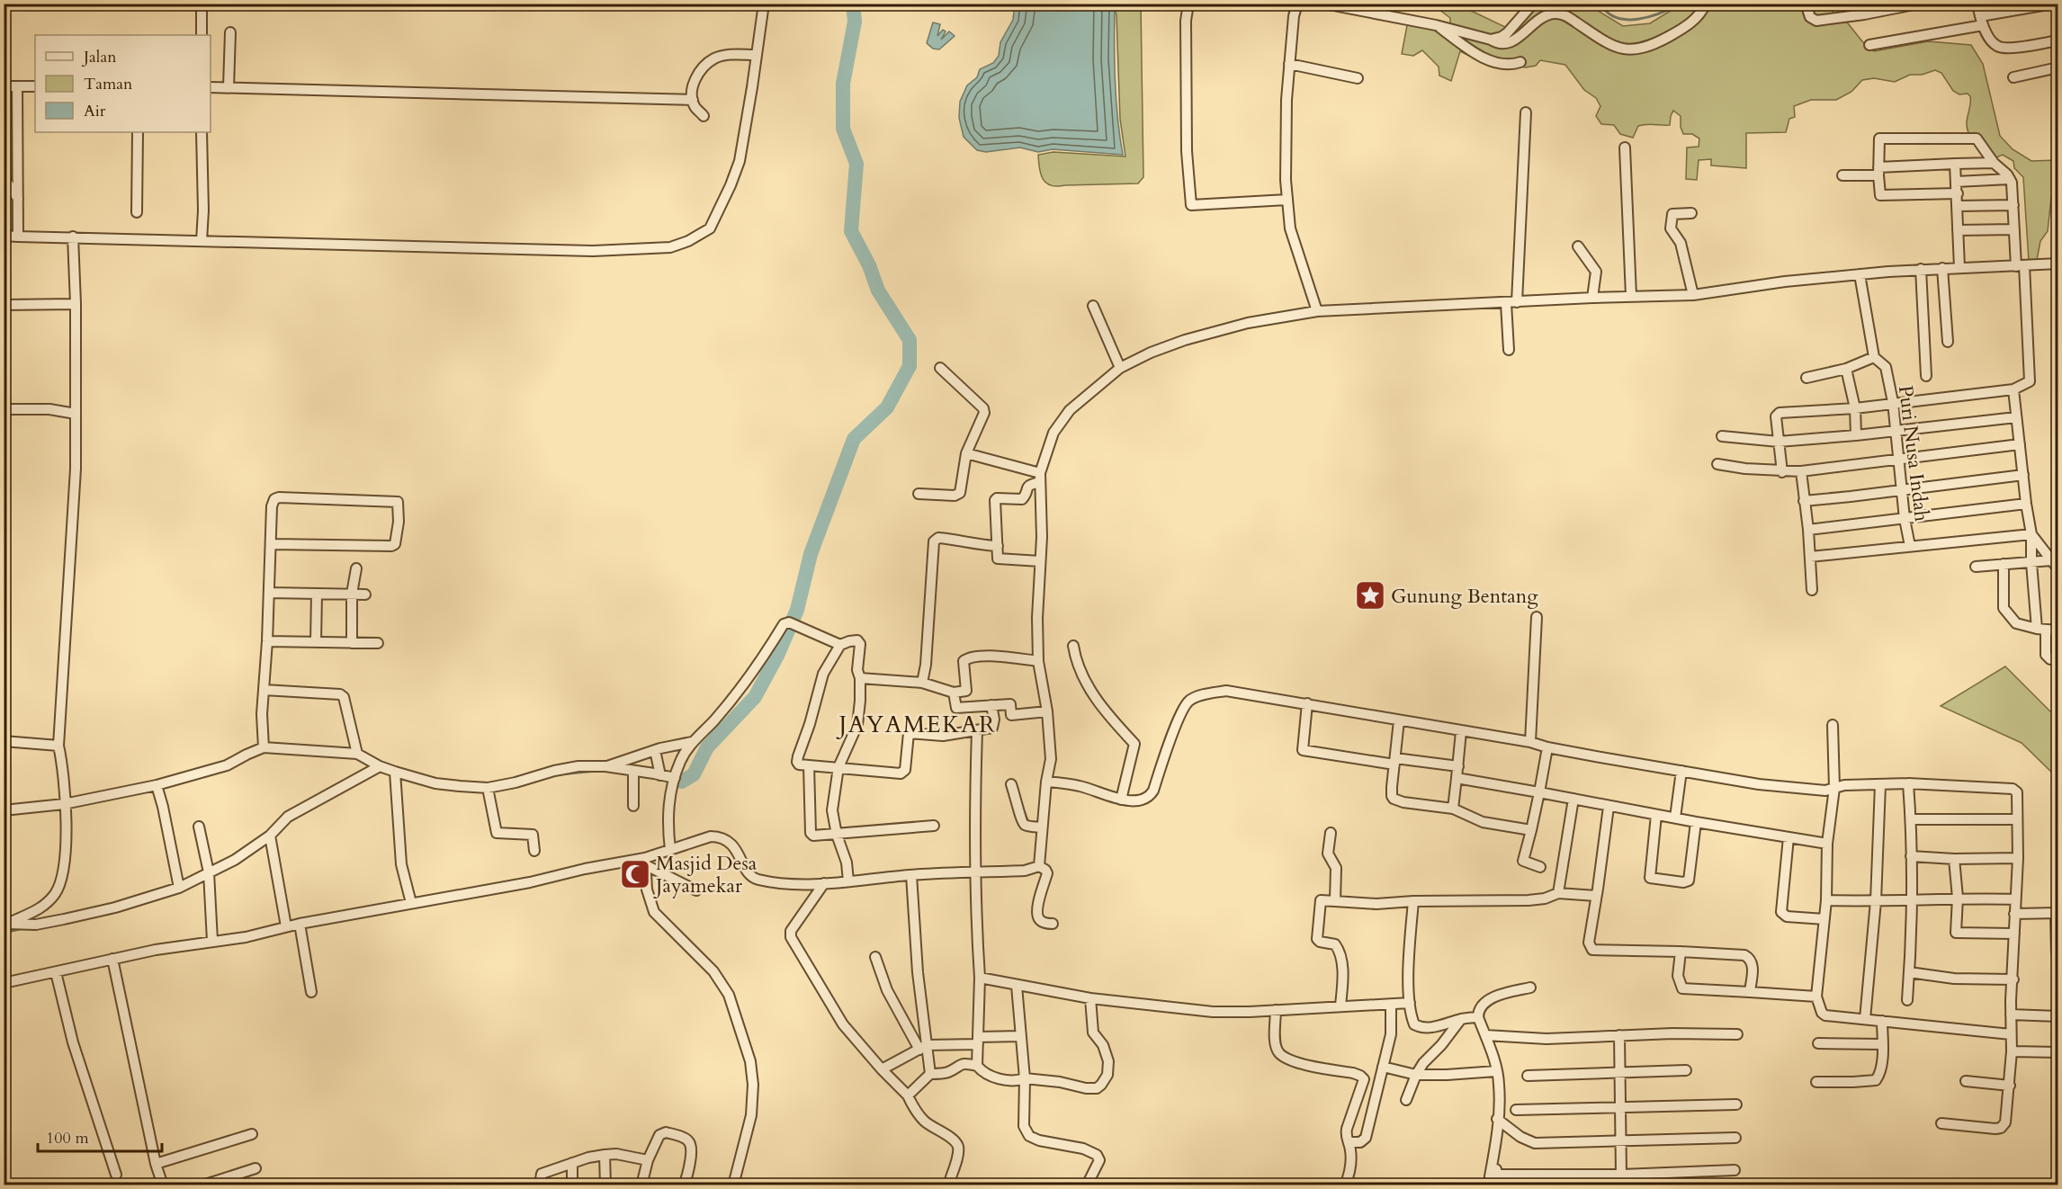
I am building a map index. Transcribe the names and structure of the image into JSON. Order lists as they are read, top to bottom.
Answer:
{
  "streets": {
    "street": ["Puri Nusa Indah"]
  },
  "districts": ["JAYAMEKAR"],
  "places": {
    "place": ["Gunung Bentang"],
    "mosque": ["Masjid Desa Jayamekar"]
  },
  "legend": ["Jalan", "Taman", "Air"],
  "scale_bar": "100 m"
}
